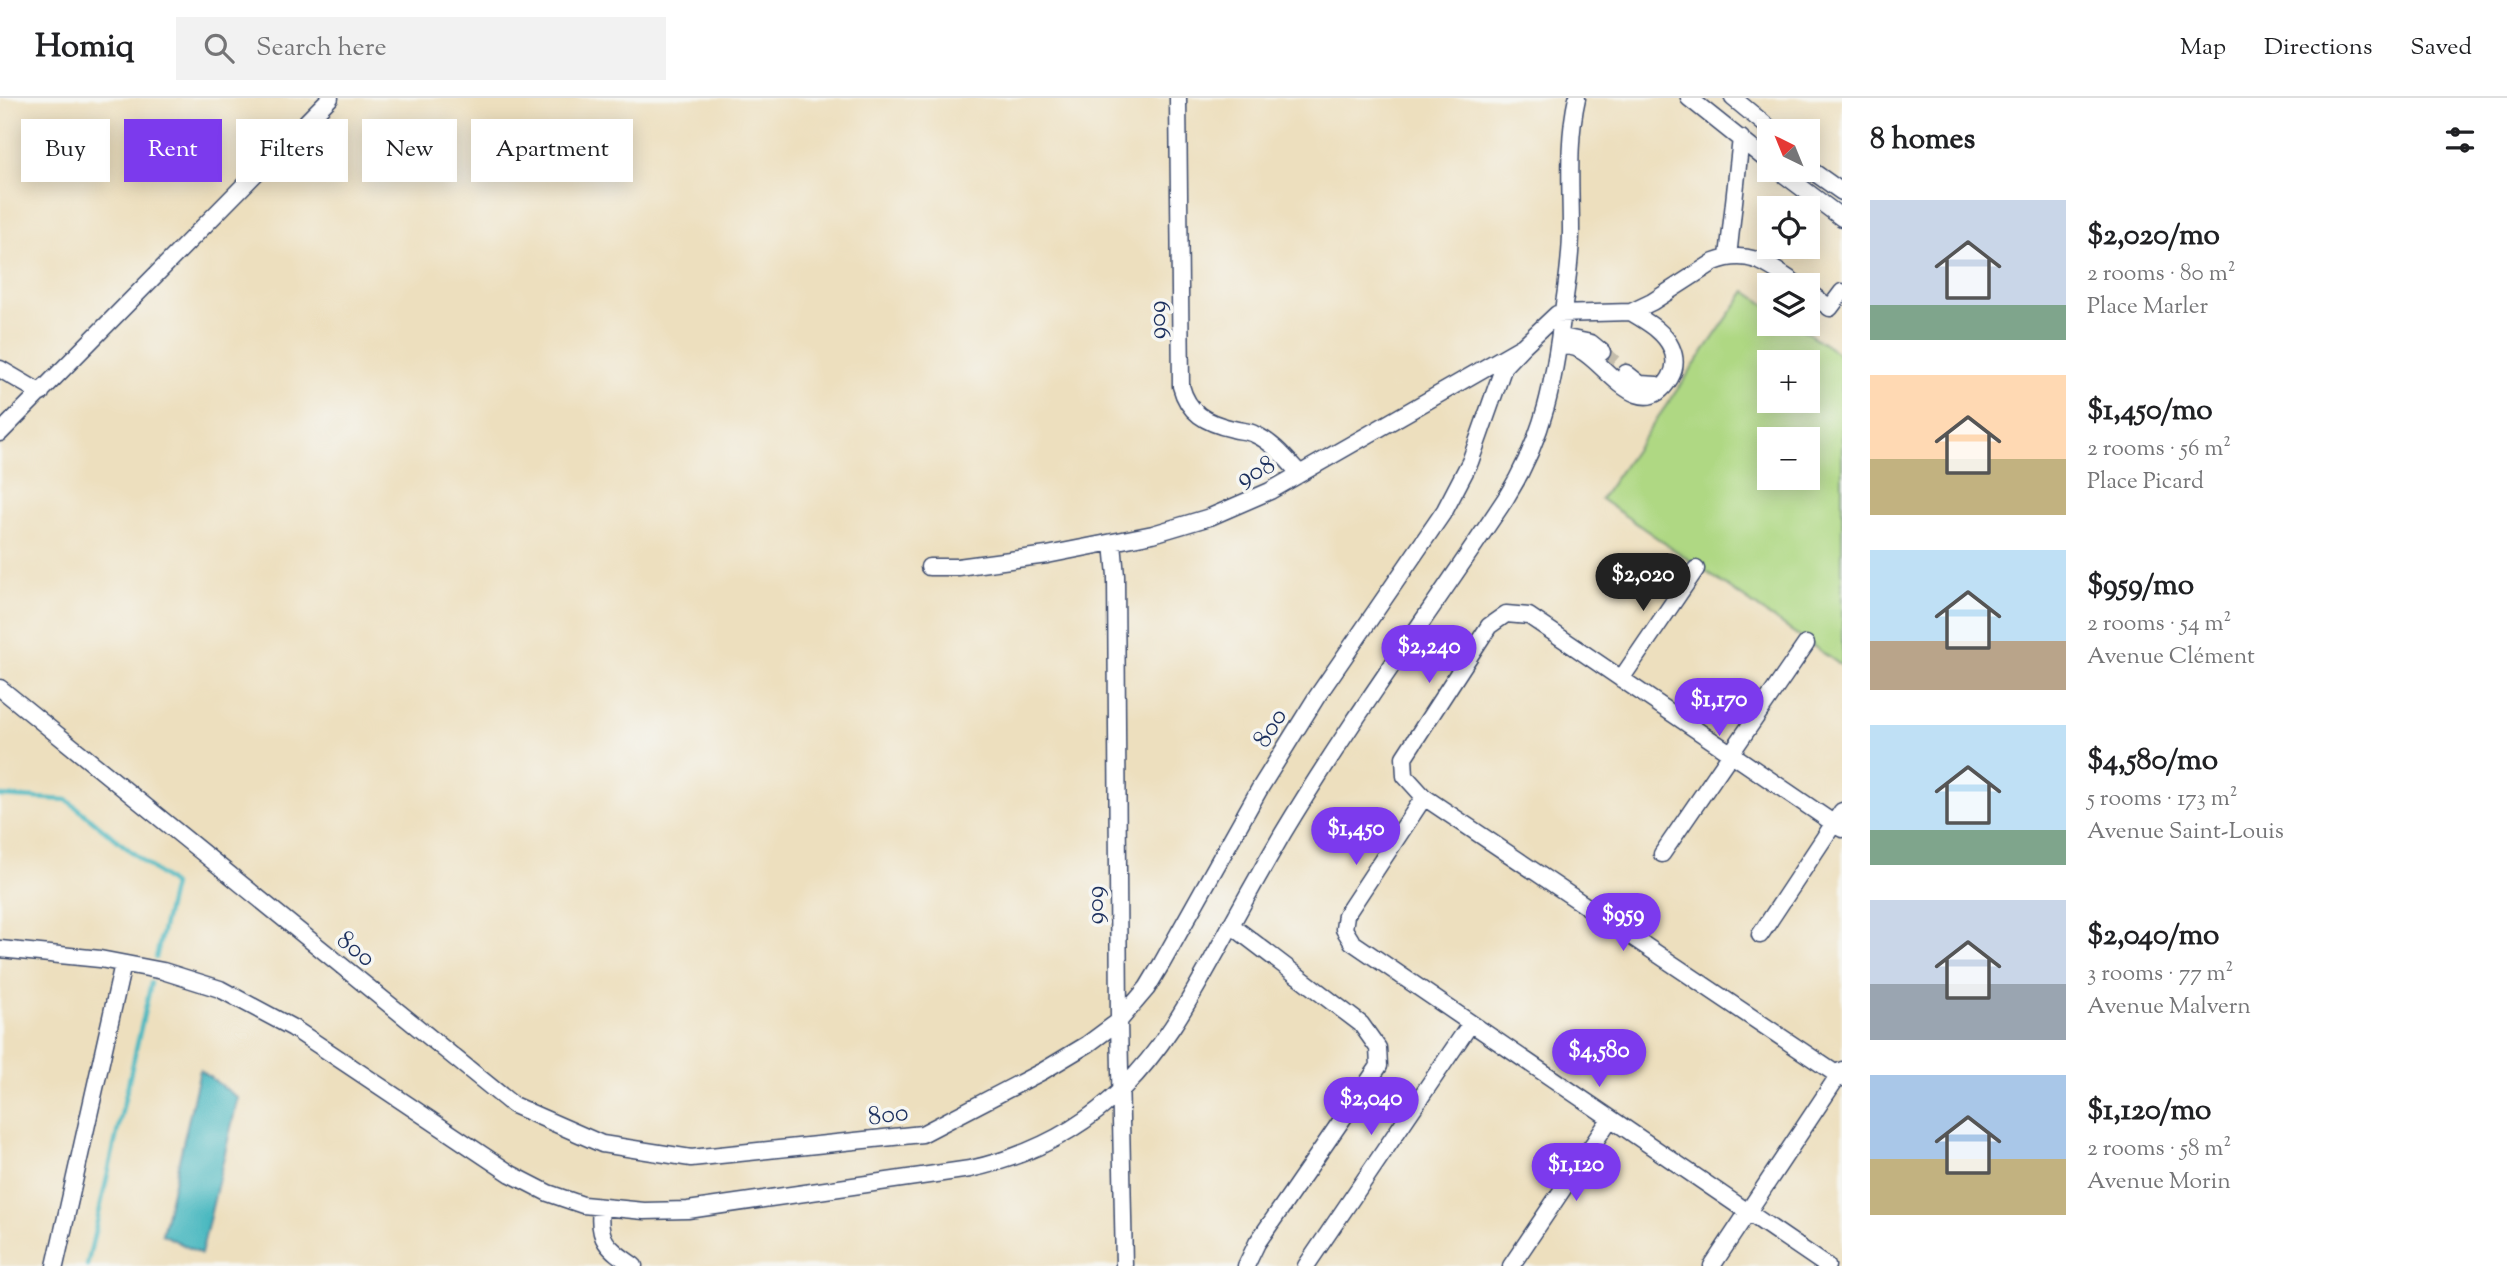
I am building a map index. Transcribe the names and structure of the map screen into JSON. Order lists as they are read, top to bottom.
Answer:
{
  "streets": {
    "street": ["909", "908", "800"]
  },
  "crossings": [
    ["909", "908"],
    ["909", "800"],
    ["908", "800"]
  ],
  "north": "top left",
  "page": {
    "header": "Homiq",
    "search": "Search here",
    "nav": ["Map", "Directions", "Saved"],
    "heading": "8 homes",
    "map_buttons": ["+", "−"],
    "chip": [
      "Buy",
      "Rent",
      "Filters",
      "New",
      "Apartment"
    ],
    "list": [
      {
        "name": "$2,020/mo",
        "note": "2 rooms · 80 m² · Place Marler"
      },
      {
        "name": "$1,450/mo",
        "note": "2 rooms · 56 m² · Place Picard"
      },
      {
        "name": "$959/mo",
        "note": "2 rooms · 54 m² · Avenue Clément"
      },
      {
        "name": "$4,580/mo",
        "note": "5 rooms · 173 m² · Avenue Saint-Louis"
      },
      {
        "name": "$2,040/mo",
        "note": "3 rooms · 77 m² · Avenue Malvern"
      },
      {
        "name": "$1,120/mo",
        "note": "2 rooms · 58 m² · Avenue Morin"
      }
    ],
    "price": [
      "$2,020",
      "$2,240",
      "$1,170",
      "$1,450",
      "$959",
      "$4,580",
      "$2,040",
      "$1,120"
    ]
  }
}
